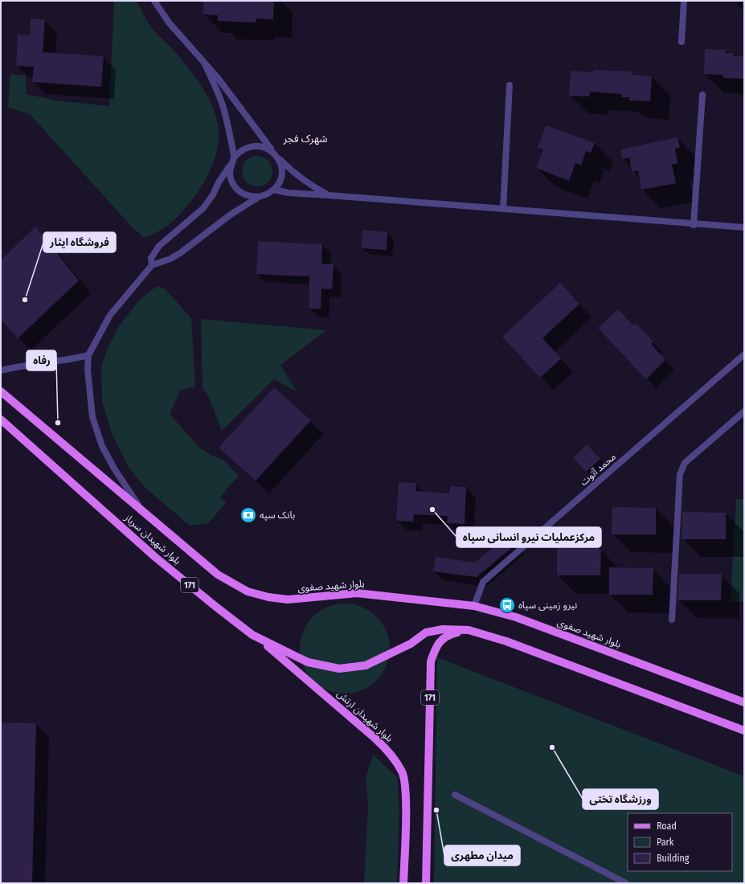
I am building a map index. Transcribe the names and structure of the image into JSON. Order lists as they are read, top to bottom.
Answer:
{
  "streets": {
    "main road": [
      "بلوار شهیدان سرباز",
      "171",
      "بلوار شهید صفوی",
      "بلوار شهیدان ارتش"
    ],
    "street": ["محمد آتوت"]
  },
  "crossings": [
    ["محمد آتوت", "بلوار شهید صفوی"],
    ["بلوار شهیدان سرباز", "171"],
    ["بلوار شهیدان سرباز", "بلوار شهید صفوی"],
    ["بلوار شهیدان سرباز", "بلوار شهیدان ارتش"]
  ],
  "districts": ["شهرک فجر"],
  "places": {
    "other": [
      "فروشگاه ایثار",
      "رفاه",
      "مرکزعملیات نیرو انسانی سپاه",
      "ورزشگاه تختی",
      "میدان مطهری"
    ],
    "bank": ["بانک سپه"],
    "bus stop": ["نیرو زمینی سپاه"]
  },
  "legend": ["Road", "Park", "Building"]
}
